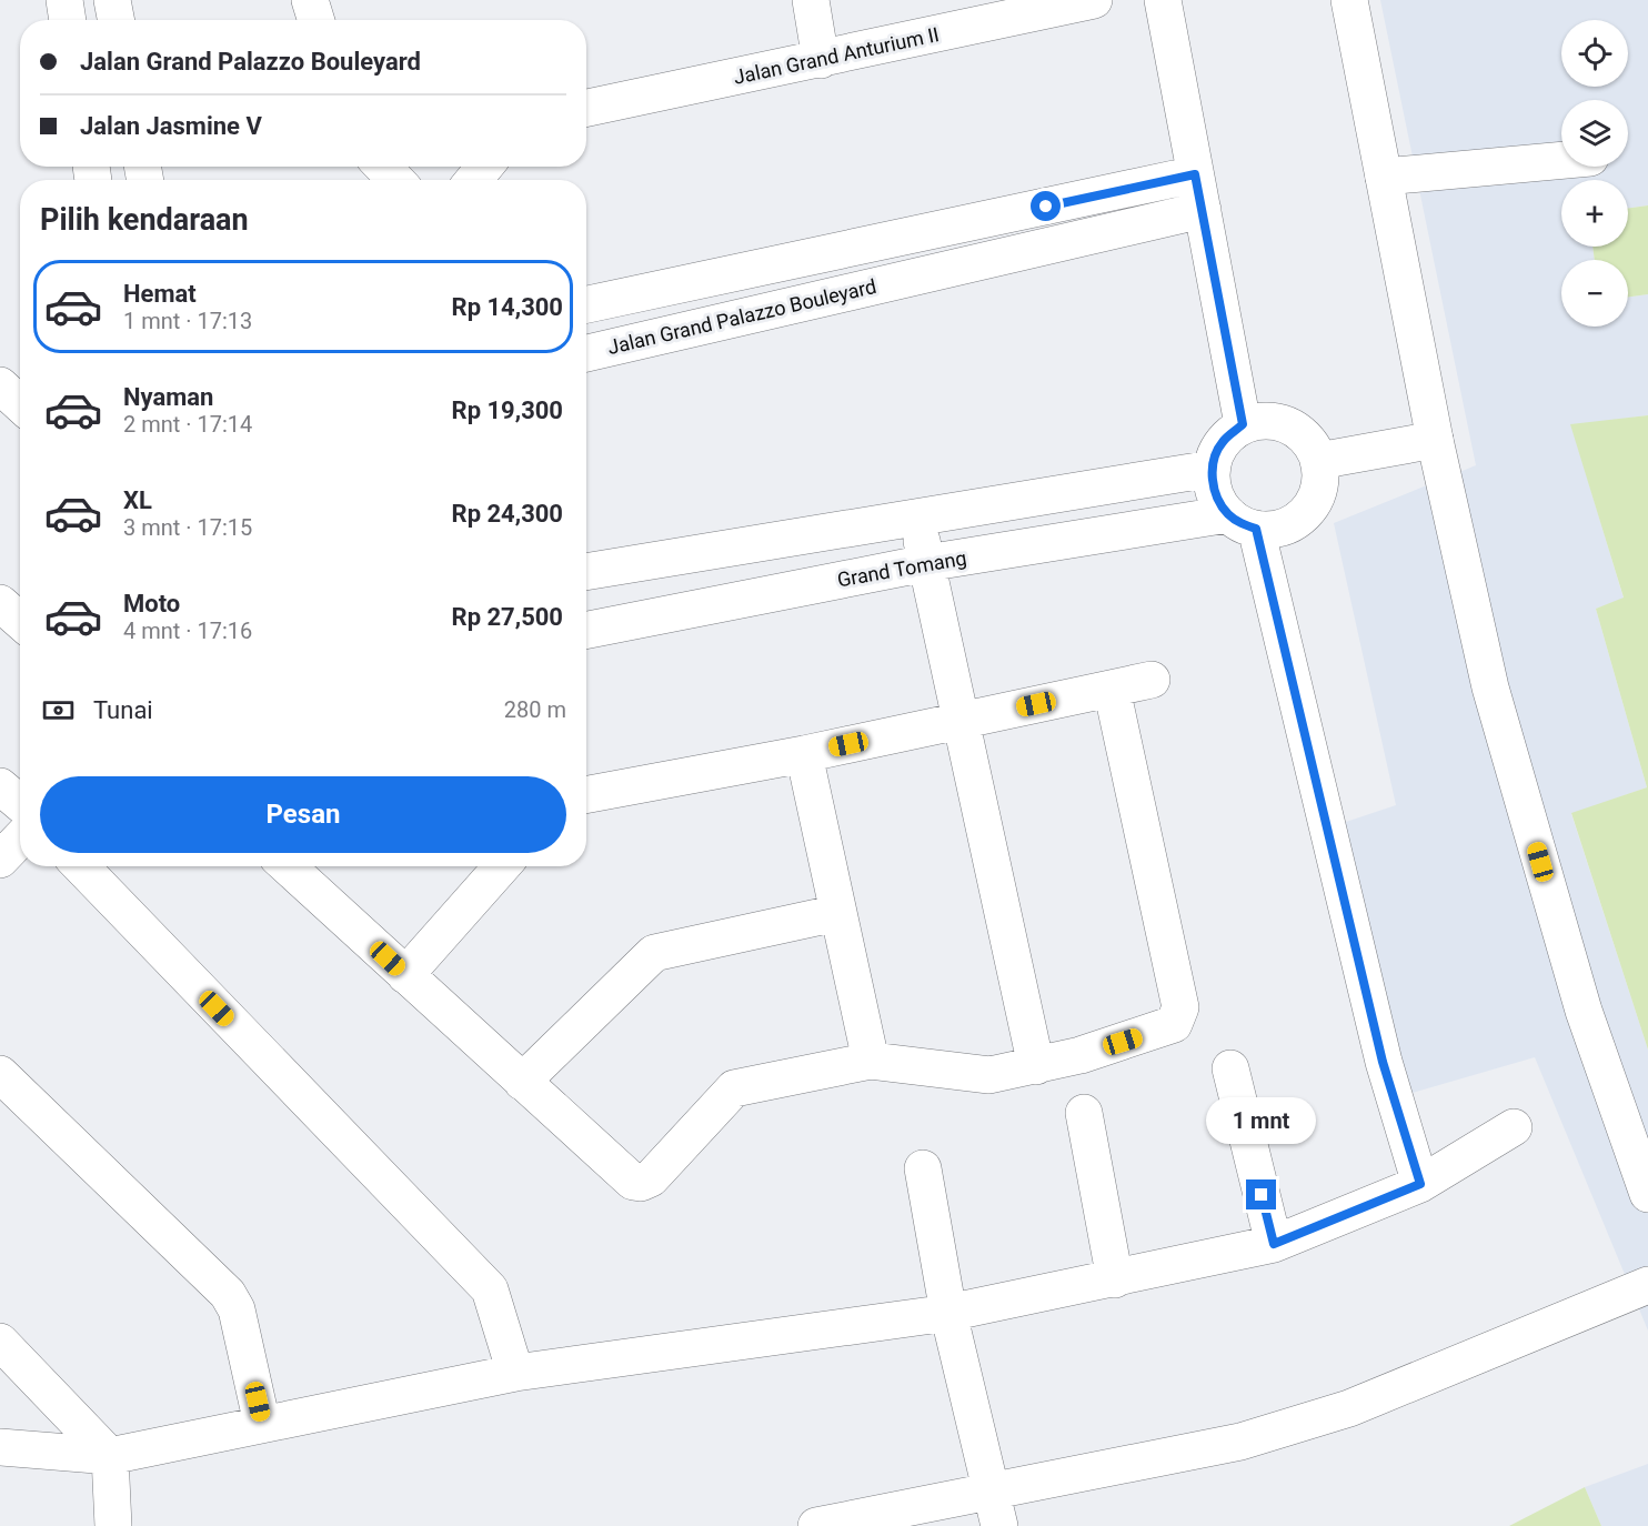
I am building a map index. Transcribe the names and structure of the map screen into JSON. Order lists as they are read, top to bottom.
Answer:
{
  "streets": {
    "street": ["Jalan Grand Anturium II", "Jalan Grand Palazzo Bouleyard", "Grand Tomang"]
  },
  "page": {
    "map_buttons": ["+", "−"],
    "banner": ["Jalan Grand Palazzo Bouleyard", "Jalan Jasmine V"],
    "heading": "Pilih kendaraan",
    "list": [
      {
        "name": "Hemat",
        "note": "1 mnt · 17:13",
        "value": "Rp 14,300"
      },
      {
        "name": "Nyaman",
        "note": "2 mnt · 17:14",
        "value": "Rp 19,300"
      },
      {
        "name": "XL",
        "note": "3 mnt · 17:15",
        "value": "Rp 24,300"
      },
      {
        "name": "Moto",
        "note": "4 mnt · 17:16",
        "value": "Rp 27,500"
      }
    ],
    "pay": ["Tunai", "280 m"],
    "buttons": "Pesan",
    "bubble": "1 mnt"
  }
}
